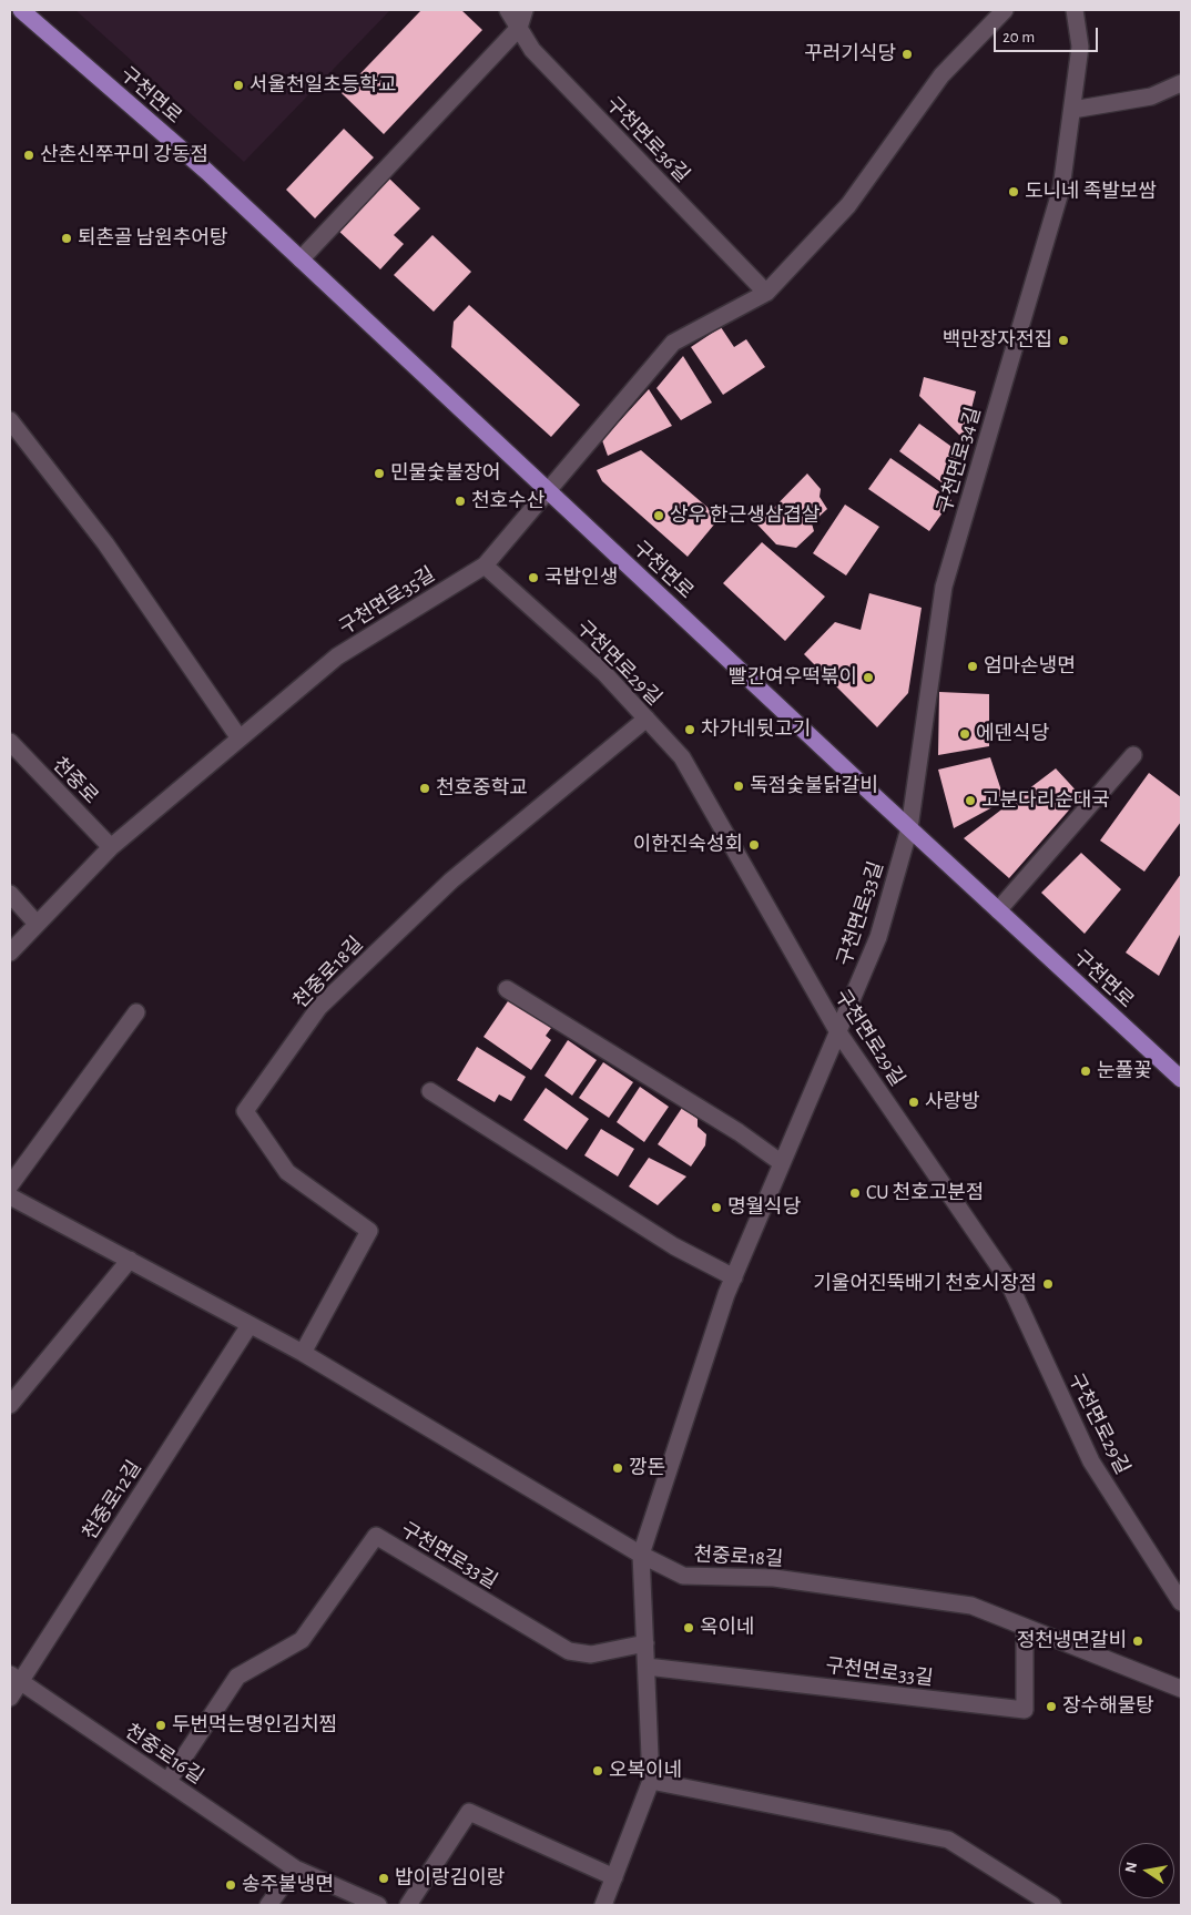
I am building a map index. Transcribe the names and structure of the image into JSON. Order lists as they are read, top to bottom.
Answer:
{
  "streets": {
    "main road": ["구천면로"],
    "street": [
      "구천면로36길",
      "구천면로34길",
      "구천면로35길",
      "구천면로29길",
      "천중로",
      "구천면로33길",
      "천중로18길",
      "천중로12길",
      "천중로16길"
    ]
  },
  "crossings": [
    ["구천면로", "구천면로34길"],
    ["구천면로", "구천면로35길"],
    ["구천면로", "구천면로33길"],
    ["구천면로34길", "구천면로33길"],
    ["구천면로35길", "구천면로29길"],
    ["구천면로35길", "천중로"],
    ["구천면로29길", "구천면로33길"],
    ["구천면로29길", "천중로18길"],
    ["구천면로33길", "천중로18길"],
    ["구천면로33길", "천중로16길"],
    ["천중로18길", "천중로12길"],
    ["천중로12길", "천중로16길"]
  ],
  "places": [
    "꾸러기식당",
    "서울천일초등학교",
    "산촌신쭈꾸미 강동점",
    "도니네 족발보쌈",
    "퇴촌골 남원추어탕",
    "백만장자전집",
    "민물숯불장어",
    "천호수산",
    "상우 한근생삼겹살",
    "국밥인생",
    "엄마손냉면",
    "빨간여우떡볶이",
    "차가네뒷고기",
    "에덴식당",
    "독점숯불닭갈비",
    "천호중학교",
    "고분다리순대국",
    "이한진숙성회",
    "눈풀꽃",
    "사랑방",
    "CU 천호고분점",
    "명월식당",
    "기울어진뚝배기 천호시장점",
    "깡돈",
    "옥이네",
    "정천냉면갈비",
    "장수해물탕",
    "두번먹는명인김치찜",
    "오복이네",
    "밥이랑김이랑",
    "송주불냉면"
  ],
  "scale_bar": "20 m",
  "north": "left"
}
